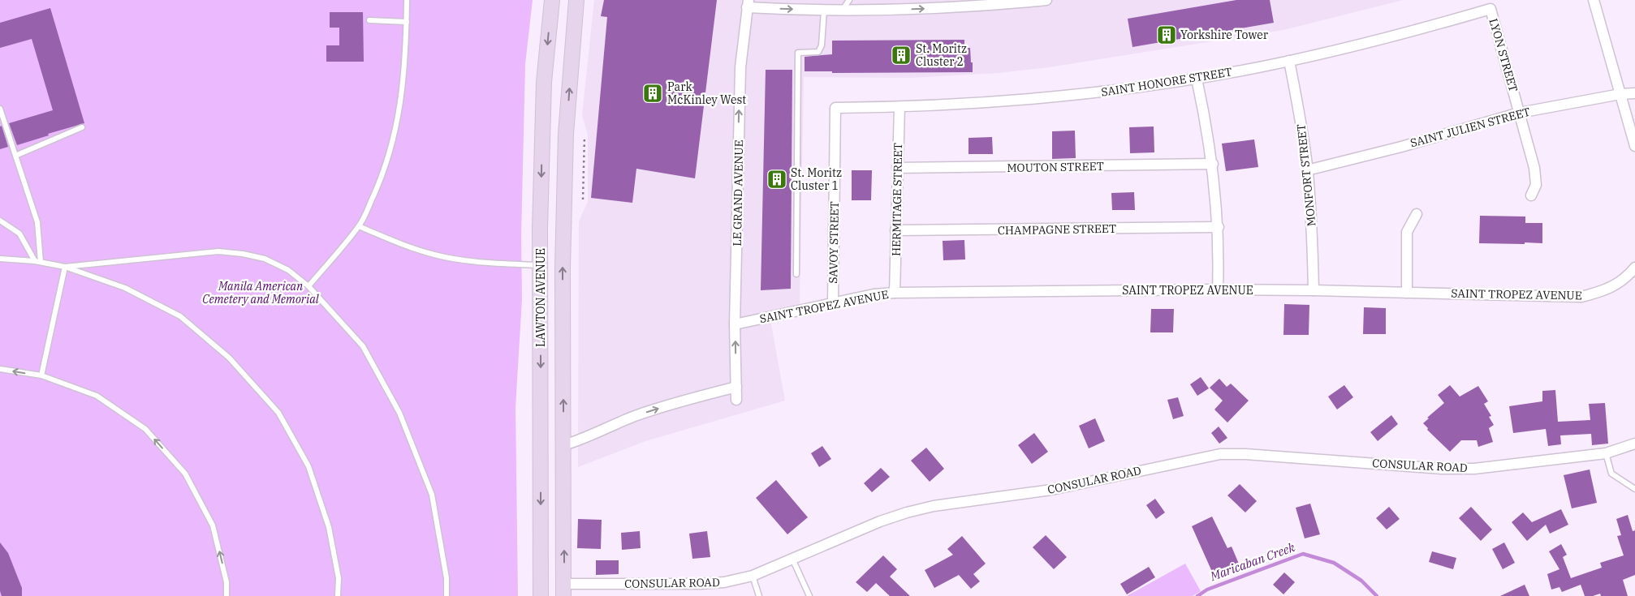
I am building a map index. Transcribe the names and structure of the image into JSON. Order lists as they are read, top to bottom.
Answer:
{
  "streets": {
    "main road": ["LAWTON AVENUE"],
    "street": [
      "LYON STREET",
      "SAINT HONORE STREET",
      "SAINT JULIEN STREET",
      "MOUTON STREET",
      "MONFORT STREET",
      "LE GRAND AVENUE",
      "HERMITAGE STREET",
      "CHAMPAGNE STREET",
      "SAVOY STREET",
      "SAINT TROPEZ AVENUE",
      "CONSULAR ROAD"
    ]
  },
  "crossings": [
    ["LYON STREET", "SAINT HONORE STREET"],
    ["LYON STREET", "SAINT JULIEN STREET"],
    ["SAINT HONORE STREET", "MONFORT STREET"],
    ["SAINT HONORE STREET", "HERMITAGE STREET"],
    ["SAINT HONORE STREET", "SAVOY STREET"],
    ["SAINT JULIEN STREET", "MONFORT STREET"],
    ["MOUTON STREET", "HERMITAGE STREET"],
    ["MONFORT STREET", "SAINT TROPEZ AVENUE"],
    ["LE GRAND AVENUE", "SAINT TROPEZ AVENUE"],
    ["HERMITAGE STREET", "CHAMPAGNE STREET"],
    ["HERMITAGE STREET", "SAINT TROPEZ AVENUE"],
    ["SAVOY STREET", "SAINT TROPEZ AVENUE"],
    ["LAWTON AVENUE", "CONSULAR ROAD"]
  ],
  "one_way": ["LE GRAND AVENUE"],
  "water": ["Maricaban Creek"],
  "parks": ["Manila American Cemetery and Memorial"],
  "places": {
    "building": [
      "Yorkshire Tower",
      "St. Moritz Cluster 2",
      "Park McKinley West",
      "St. Moritz Cluster 1"
    ]
  }
}
